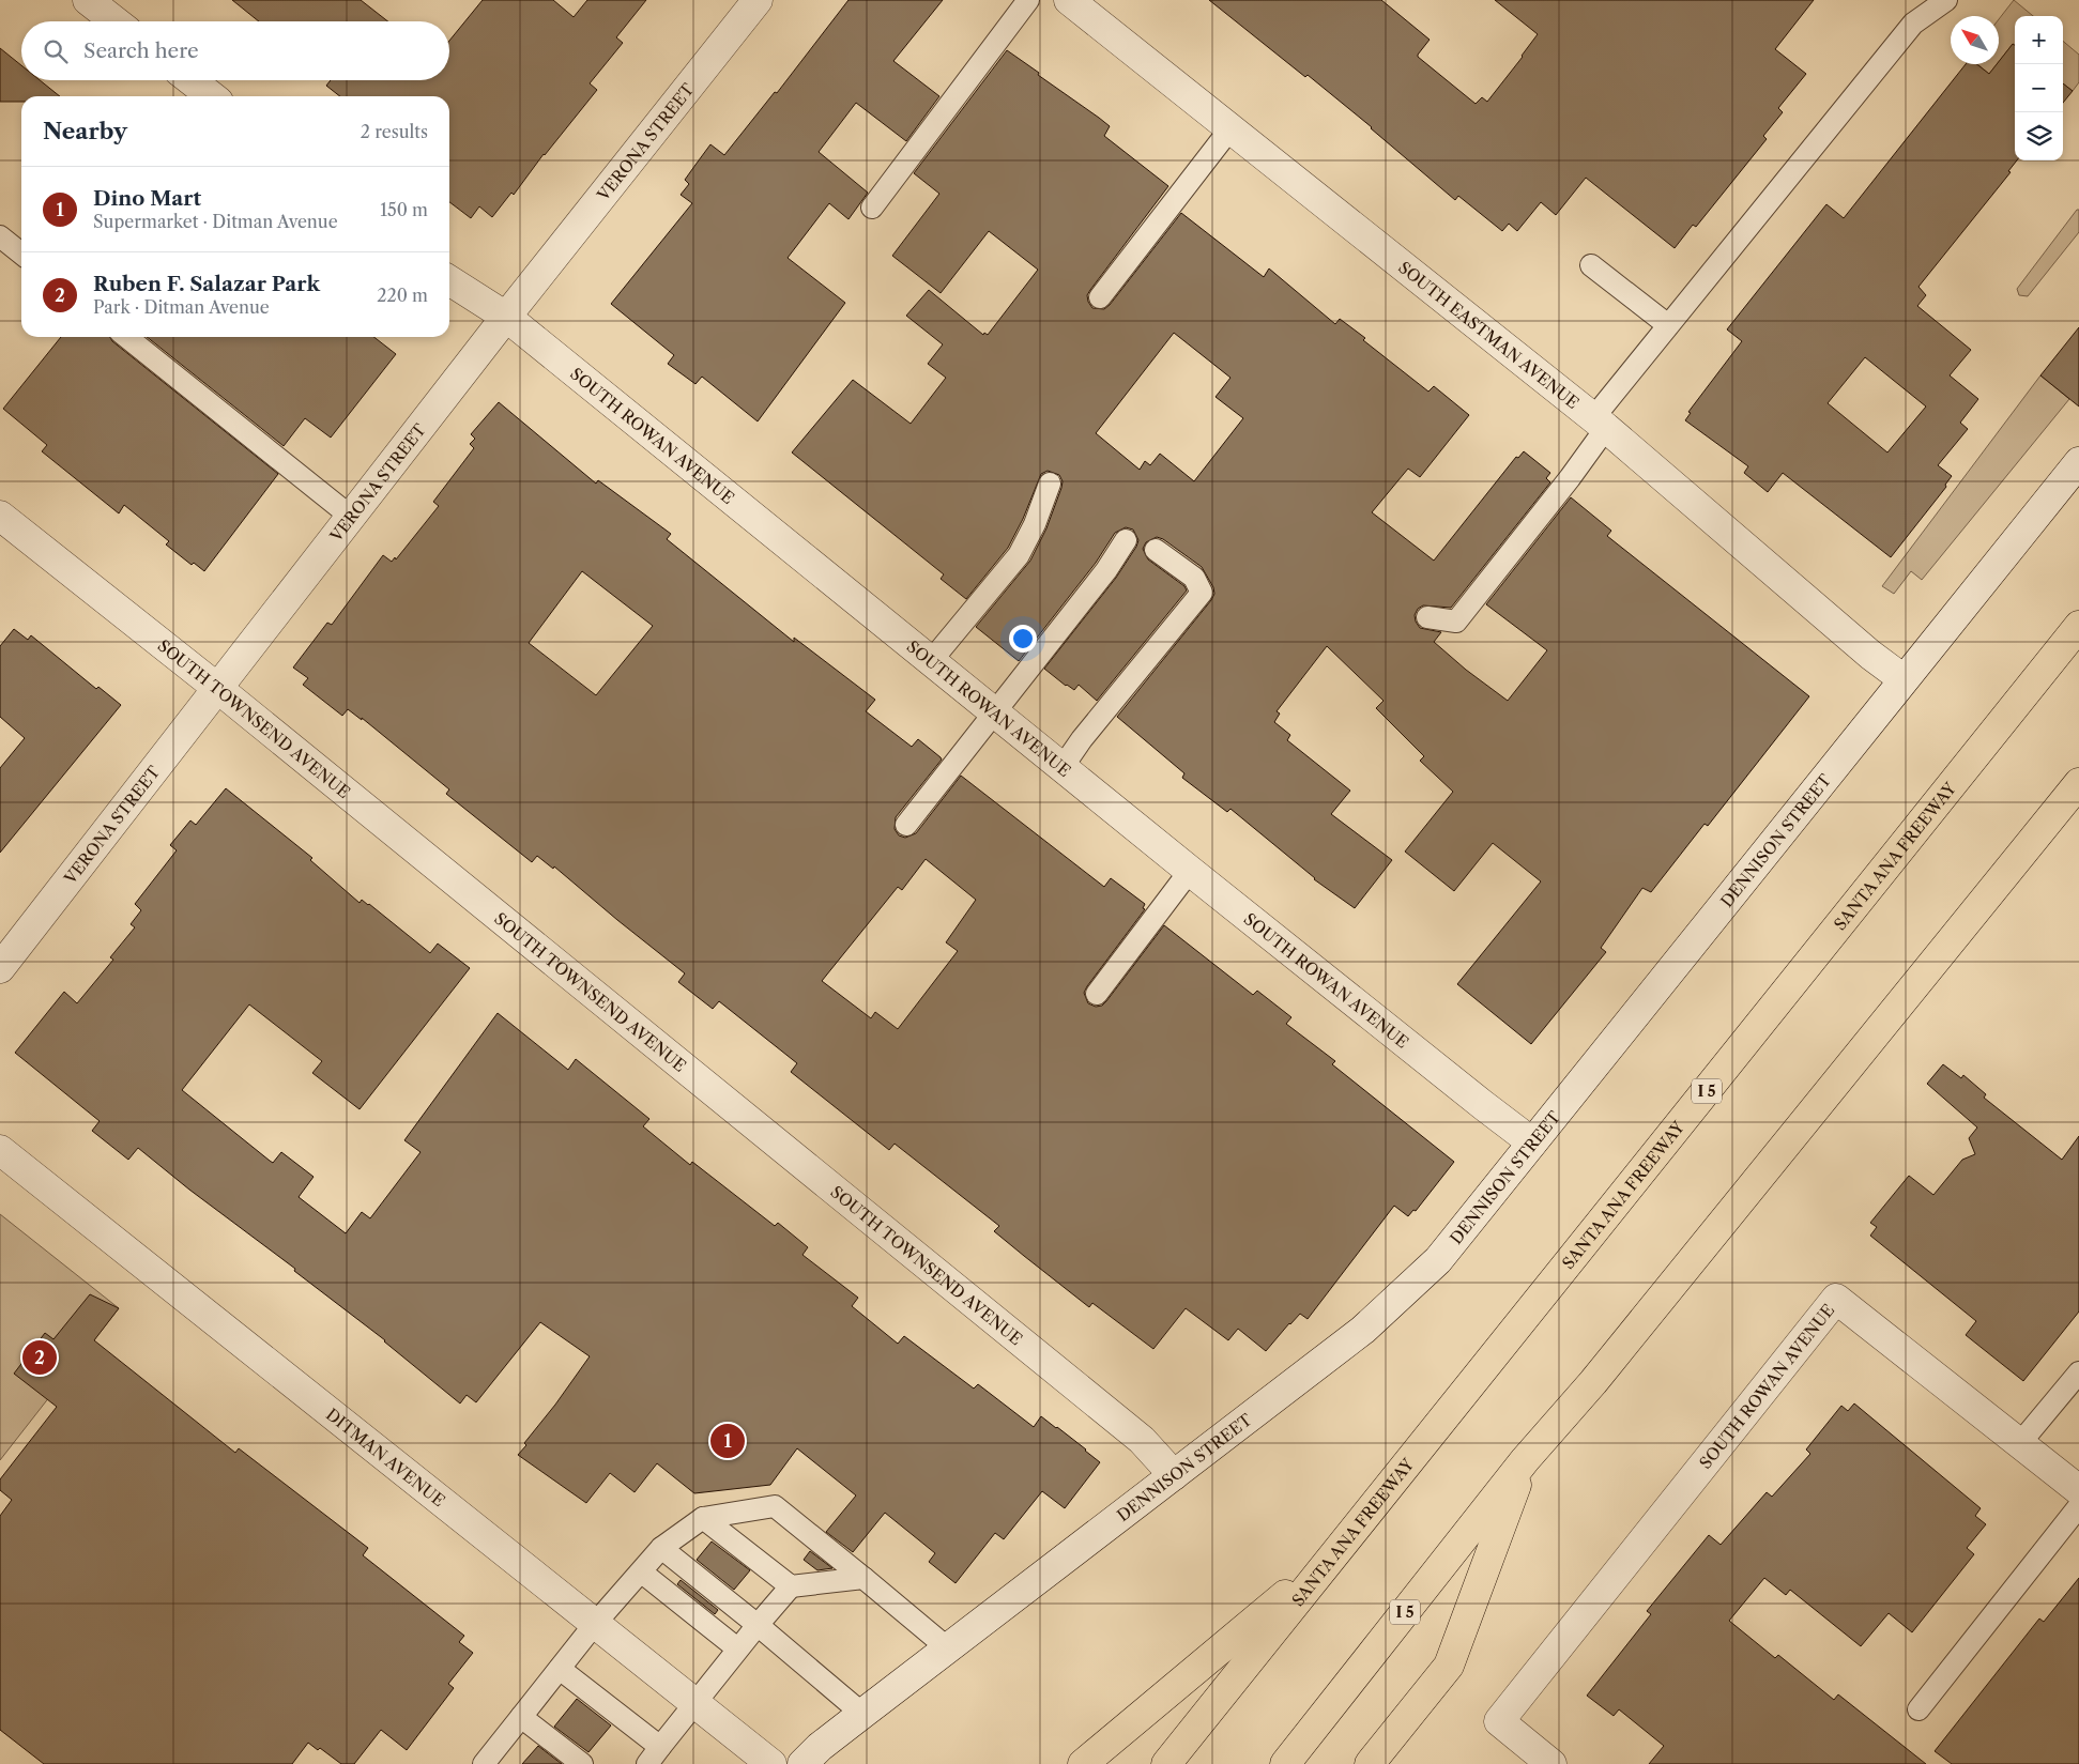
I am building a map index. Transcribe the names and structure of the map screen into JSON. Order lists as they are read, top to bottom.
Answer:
{
  "streets": {
    "highway": ["SANTA ANA FREEWAY", "I 5"],
    "street": [
      "VERONA STREET",
      "SOUTH EASTMAN AVENUE",
      "SOUTH ROWAN AVENUE",
      "SOUTH TOWNSEND AVENUE",
      "DENNISON STREET",
      "DITMAN AVENUE"
    ]
  },
  "crossings": [
    ["VERONA STREET", "SOUTH ROWAN AVENUE"],
    ["VERONA STREET", "SOUTH TOWNSEND AVENUE"],
    ["SOUTH EASTMAN AVENUE", "DENNISON STREET"],
    ["SOUTH ROWAN AVENUE", "DENNISON STREET"],
    ["SOUTH TOWNSEND AVENUE", "DENNISON STREET"]
  ],
  "north": "top left",
  "page": {
    "map_buttons": ["+", "−"],
    "search": "Search here",
    "heading": ["Nearby", "2 results"],
    "list": [
      {
        "mark": "1",
        "name": "Dino Mart",
        "note": "Supermarket · Ditman Avenue",
        "value": "150 m"
      },
      {
        "mark": "2",
        "name": "Ruben F. Salazar Park",
        "note": "Park · Ditman Avenue",
        "value": "220 m"
      }
    ],
    "pins": ["2", "1"]
  }
}
